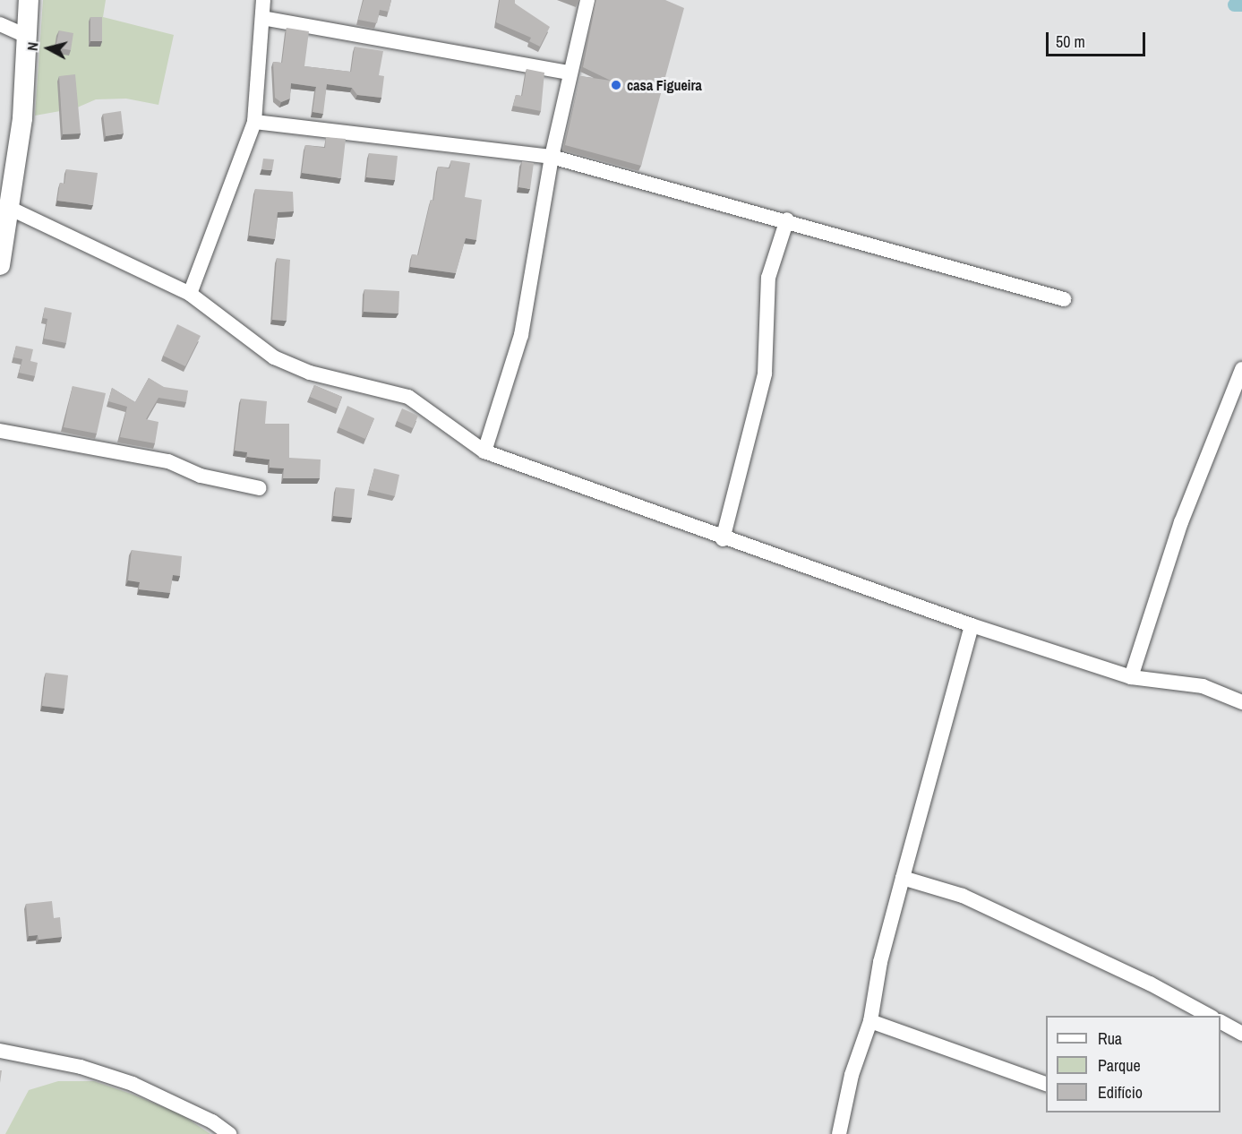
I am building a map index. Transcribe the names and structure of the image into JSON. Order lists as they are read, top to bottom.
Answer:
{
  "places": ["casa Figueira"],
  "legend": ["Rua", "Parque", "Edifício"],
  "scale_bar": "50 m",
  "north": "left"
}
